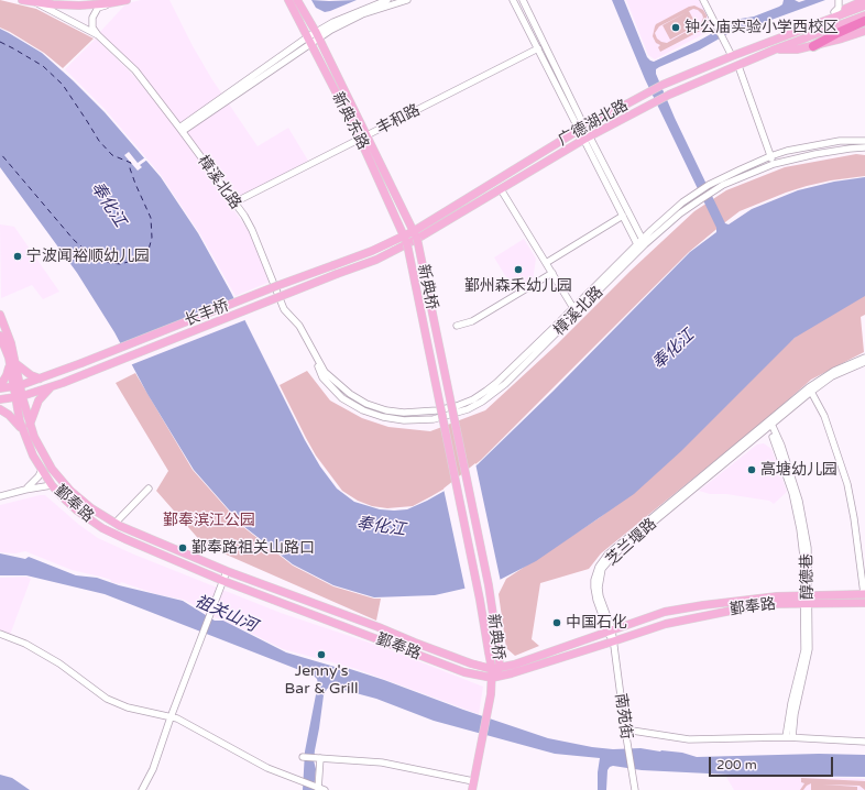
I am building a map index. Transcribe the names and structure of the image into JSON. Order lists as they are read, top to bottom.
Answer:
{
  "streets": {
    "main road": [
      "新典东路",
      "广德湖北路",
      "新典桥",
      "长丰桥",
      "鄞奉路"
    ],
    "street": [
      "丰和路",
      "樟溪北路",
      "芝兰堰路",
      "醇德巷",
      "南苑街"
    ]
  },
  "crossings": [
    ["丰和路", "新典东路"],
    ["丰和路", "樟溪北路"],
    ["新典东路", "广德湖北路"],
    ["新典东路", "新典桥"],
    ["广德湖北路", "新典桥"],
    ["广德湖北路", "长丰桥"],
    ["新典桥", "鄞奉路"],
    ["长丰桥", "鄞奉路"],
    ["鄞奉路", "芝兰堰路"],
    ["鄞奉路", "醇德巷"],
    ["鄞奉路", "南苑街"],
    ["芝兰堰路", "醇德巷"],
    ["芝兰堰路", "南苑街"]
  ],
  "water": ["奉化江", "祖关山河"],
  "parks": ["鄞奉滨江公园"],
  "places": [
    "钟公庙实验小学西校区",
    "宁波闻裕顺幼儿园",
    "鄞州森禾幼儿园",
    "高塘幼儿园",
    "鄞奉路祖关山路口",
    "中国石化",
    "Jenny's Bar & Grill"
  ],
  "scale_bar": "200 m"
}
